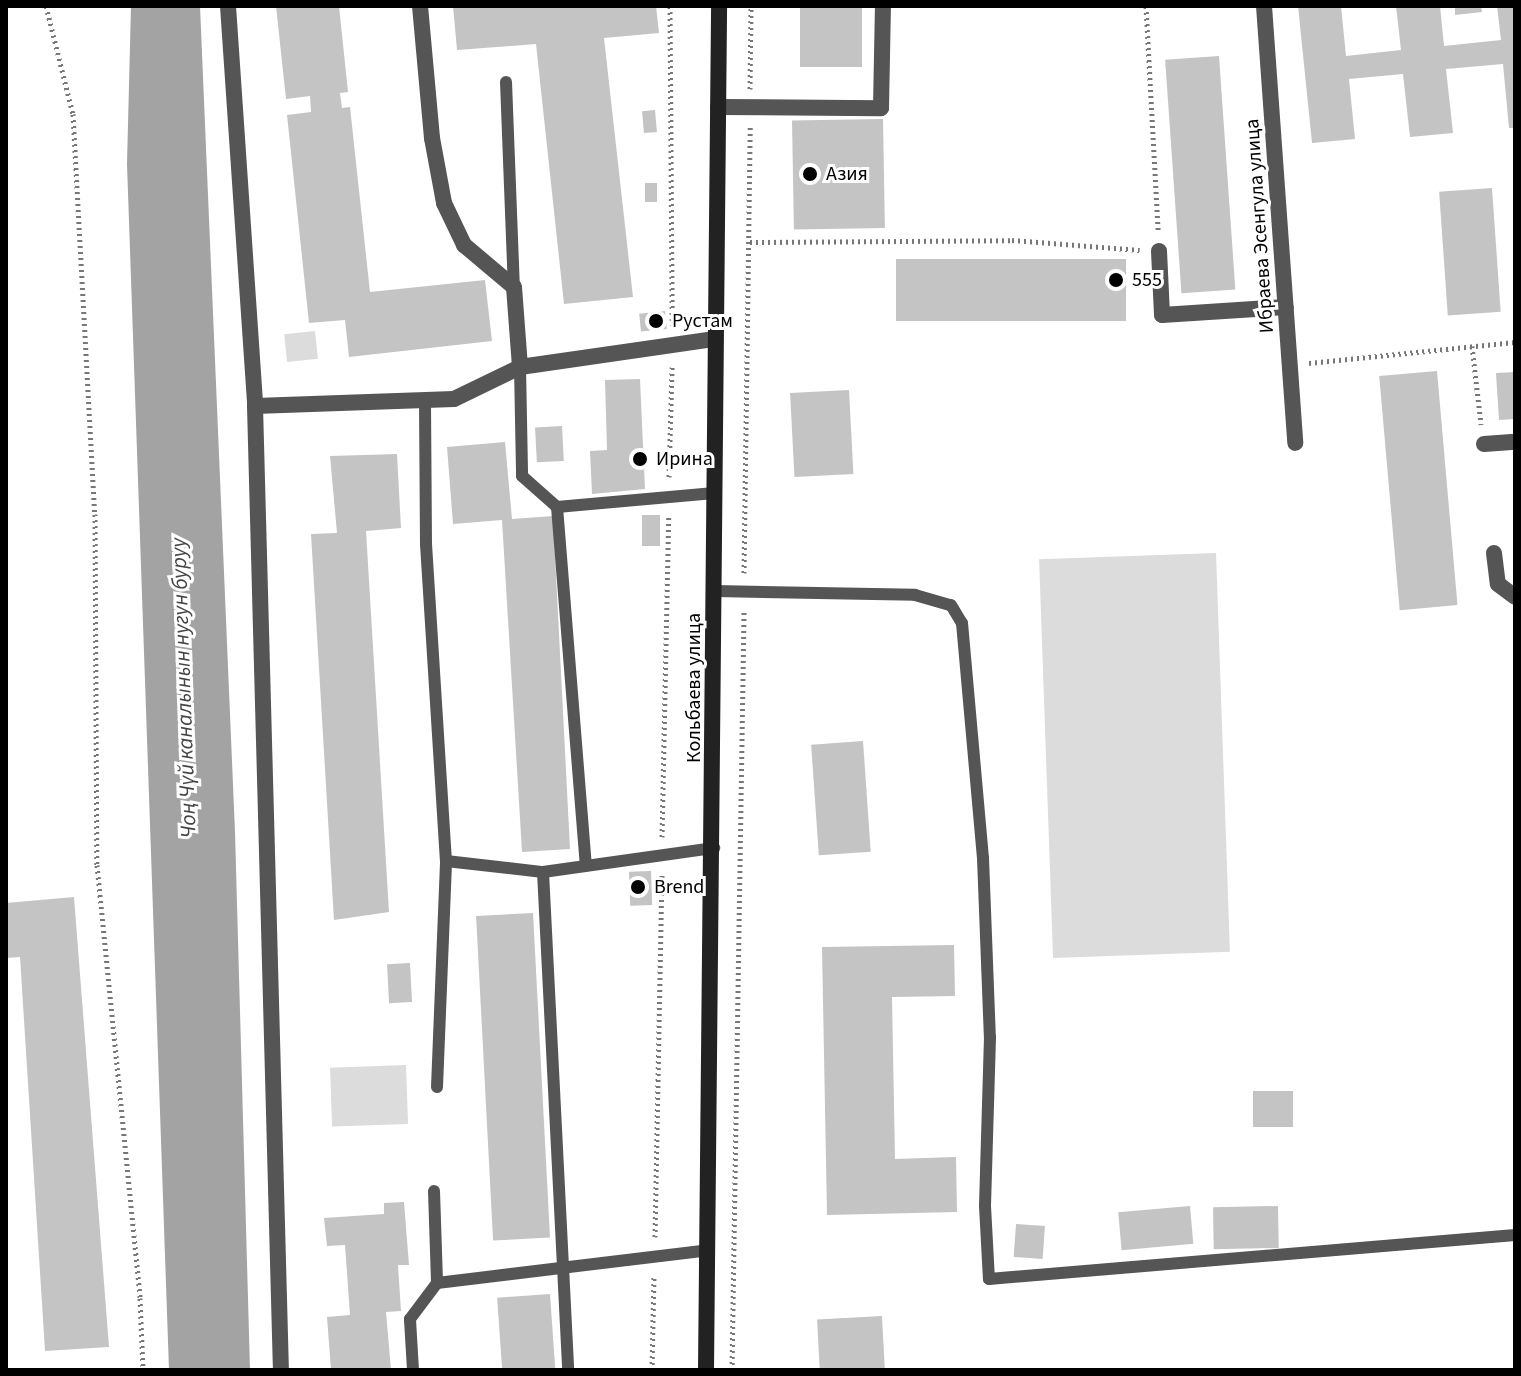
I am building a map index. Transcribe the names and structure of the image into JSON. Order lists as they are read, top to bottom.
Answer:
{
  "streets": {
    "main road": ["Кольбаева улица"],
    "street": ["Ибраева Эсенгула улица"]
  },
  "water": ["Чоң Чүй каналынын нугун буруу"],
  "places": [
    "Азия",
    "555",
    "Рустам",
    "Ирина",
    "Brend"
  ]
}
